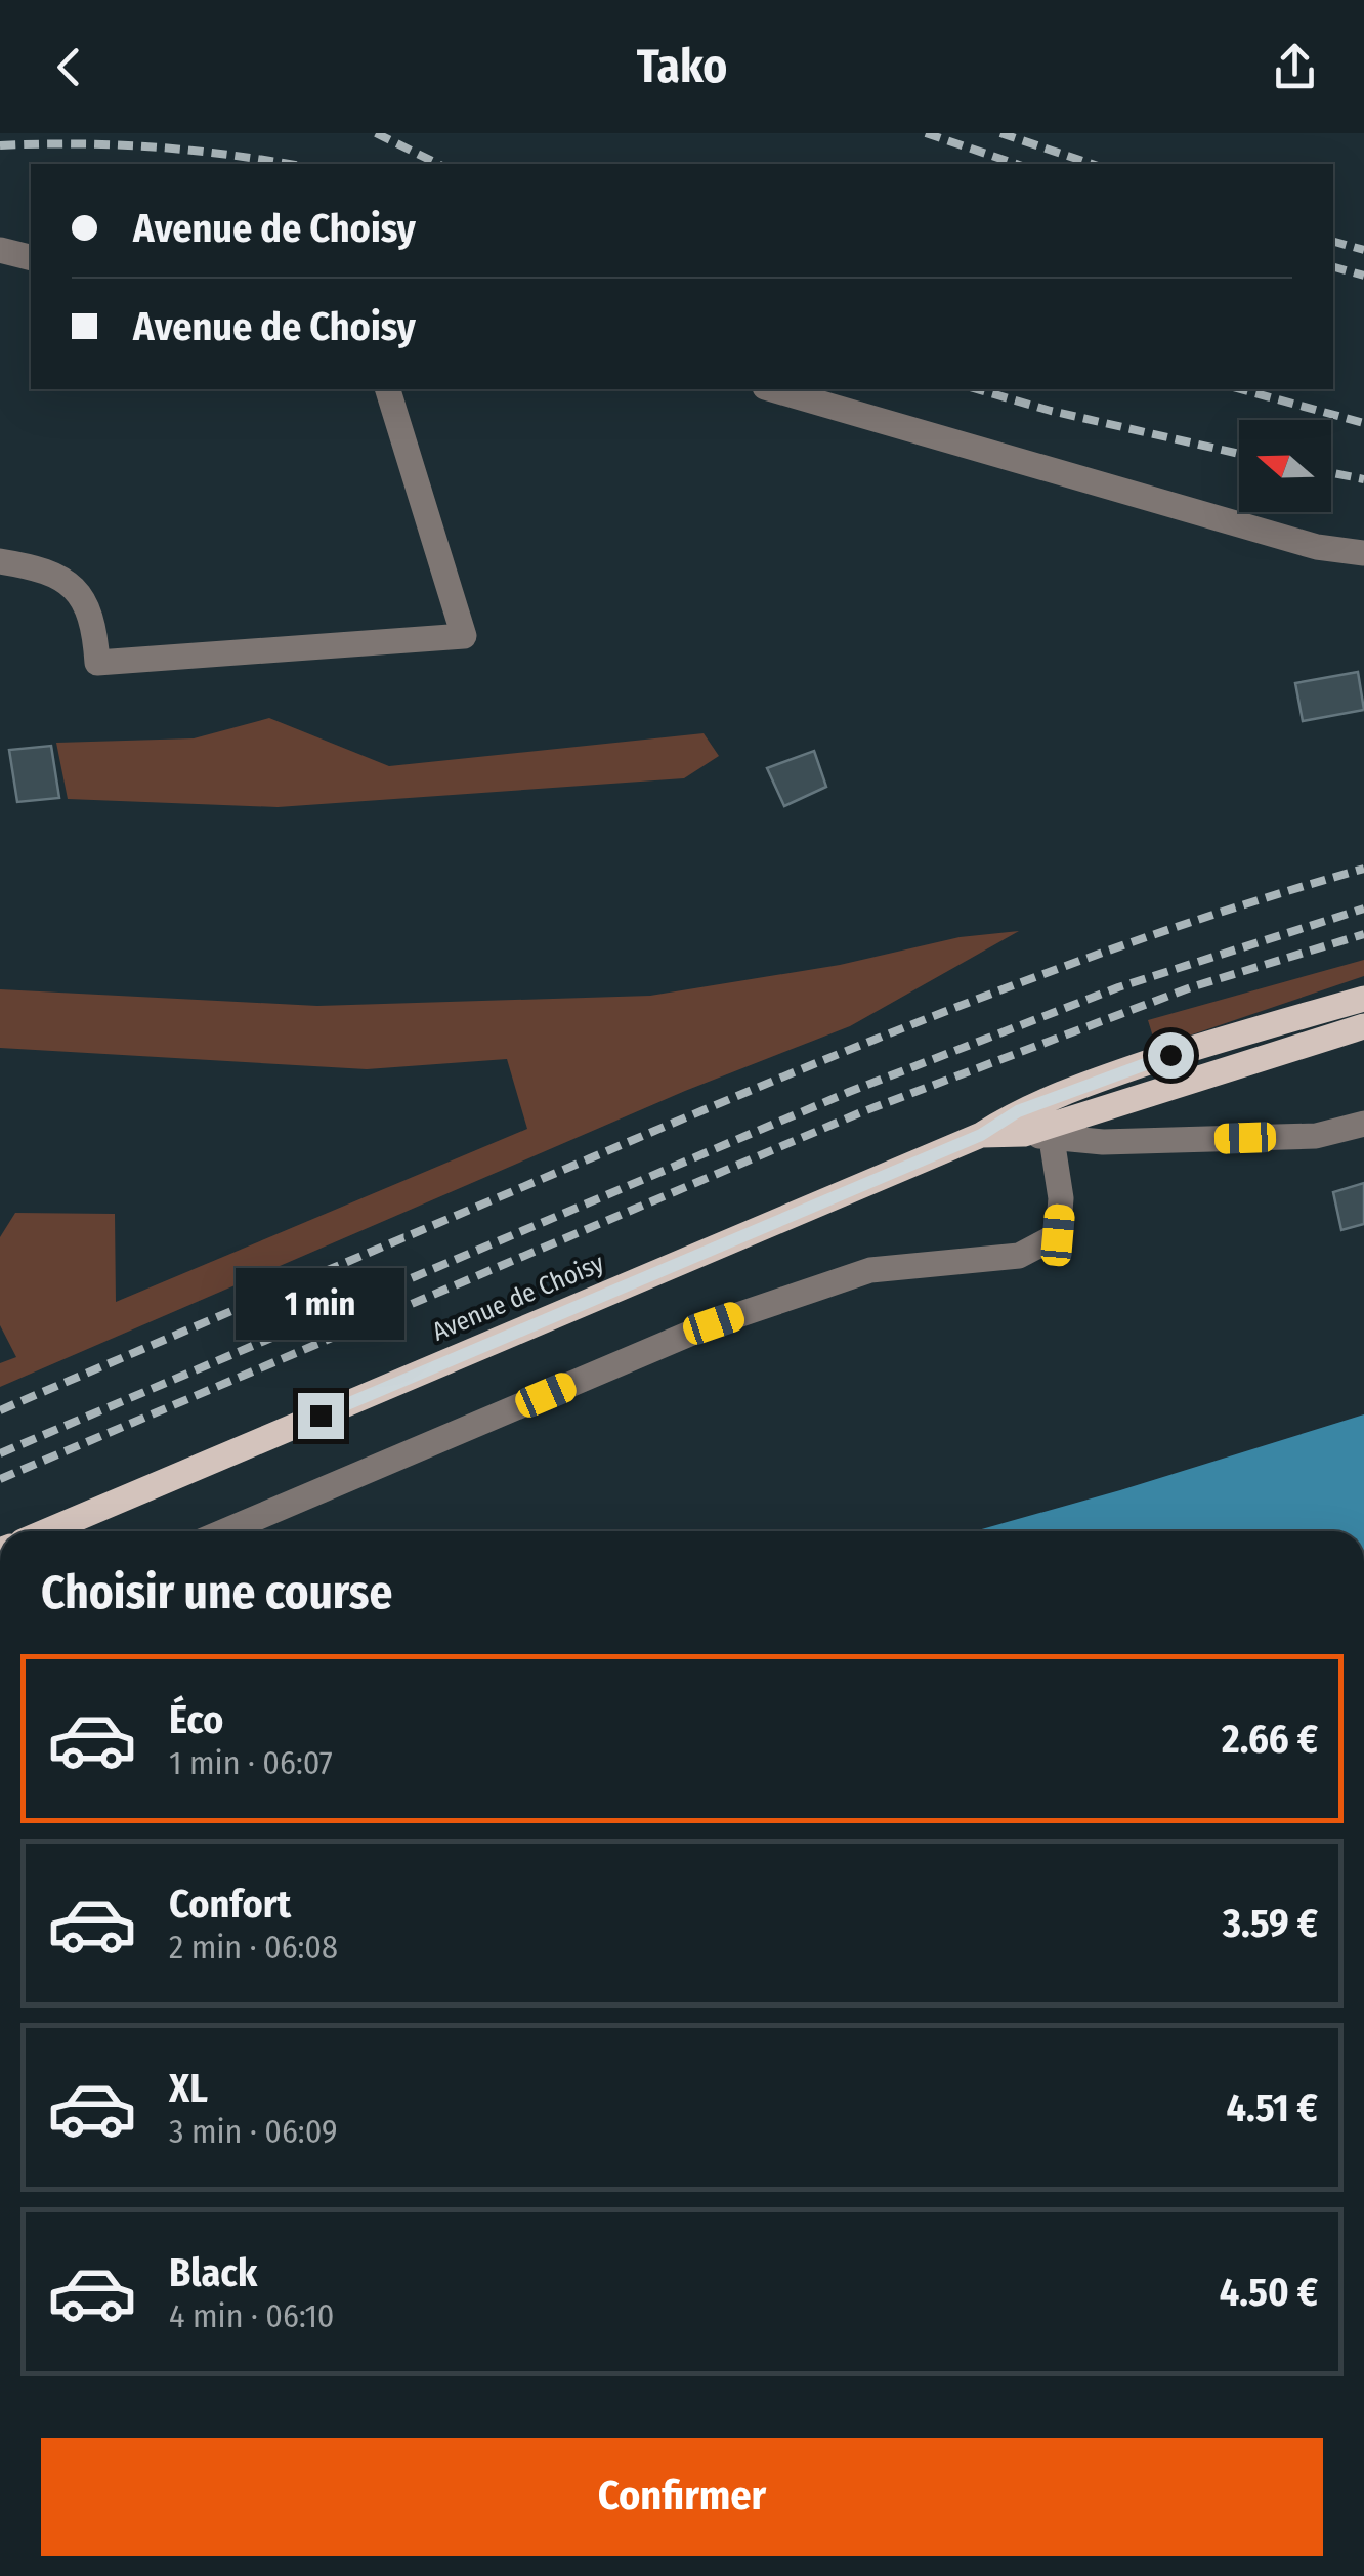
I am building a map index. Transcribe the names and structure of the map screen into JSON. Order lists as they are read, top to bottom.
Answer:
{
  "streets": {
    "main road": ["Avenue de Choisy"]
  },
  "north": "left",
  "page": {
    "header": "Tako",
    "banner": ["Avenue de Choisy", "Avenue de Choisy"],
    "bubble": "1 min",
    "heading": "Choisir une course",
    "list": [
      {
        "name": "Éco",
        "note": "1 min · 06:07",
        "value": "2.66 €"
      },
      {
        "name": "Confort",
        "note": "2 min · 06:08",
        "value": "3.59 €"
      },
      {
        "name": "XL",
        "note": "3 min · 06:09",
        "value": "4.51 €"
      },
      {
        "name": "Black",
        "note": "4 min · 06:10",
        "value": "4.50 €"
      }
    ],
    "buttons": "Confirmer"
  }
}
